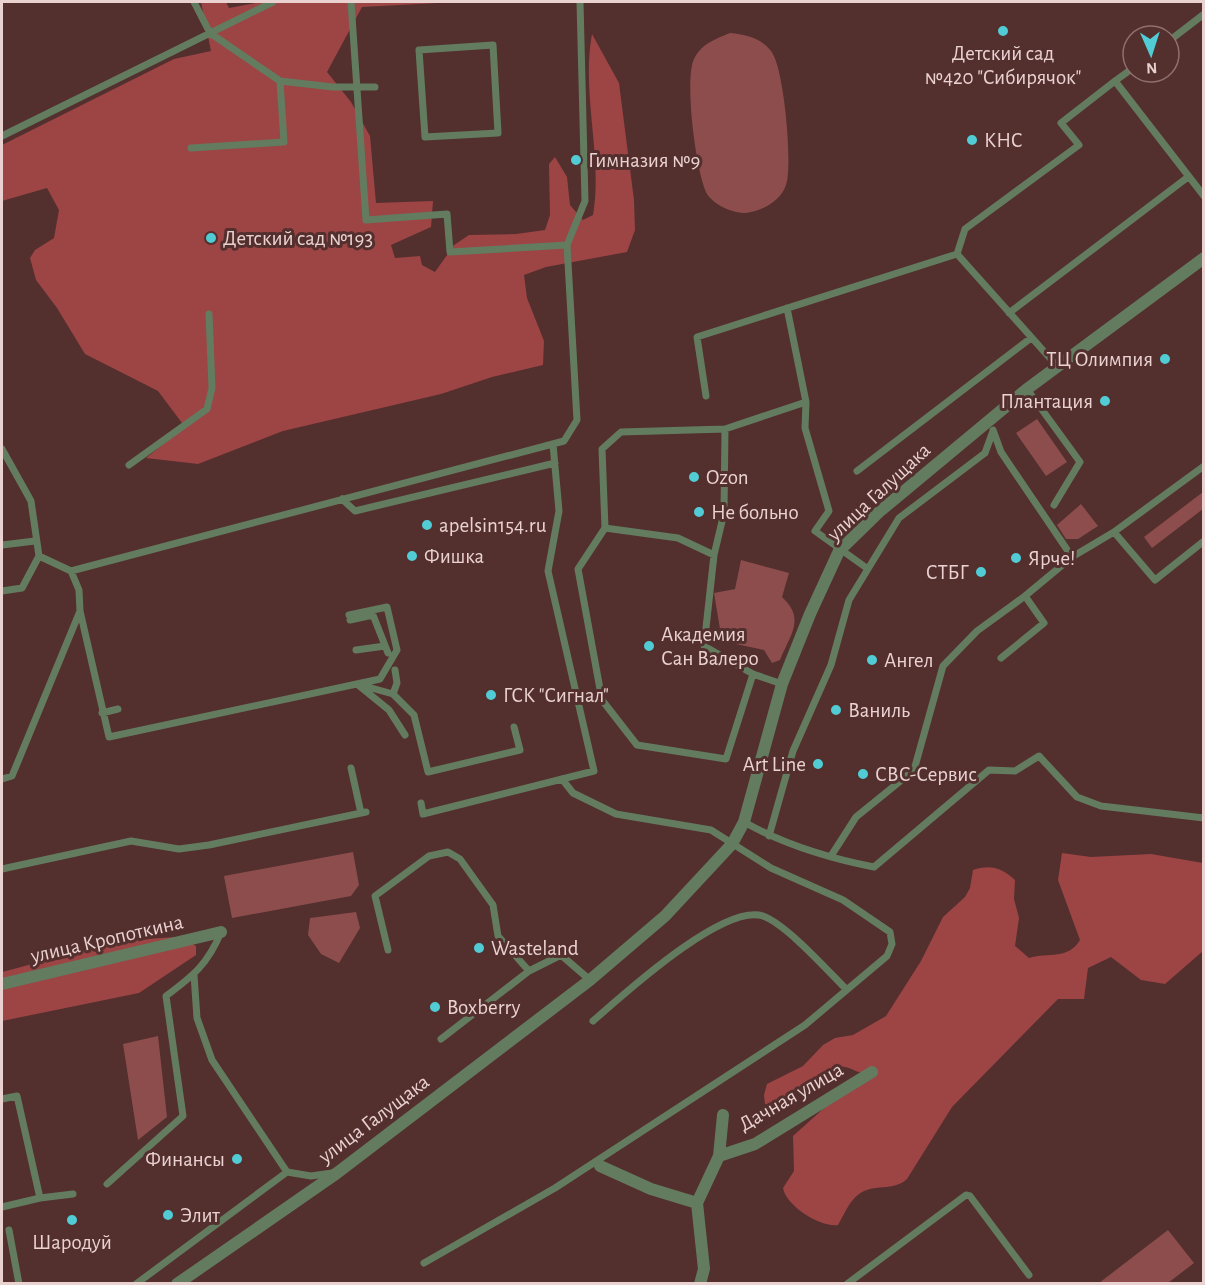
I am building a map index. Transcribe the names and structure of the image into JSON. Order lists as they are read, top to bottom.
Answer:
{
  "streets": {
    "street": ["улица Галущака", "улица Кропоткина", "Дачная улица"]
  },
  "places": [
    "Детский сад №420 \"Сибирячок\"",
    "КНС",
    "Гимназия №9",
    "Детский сад №193",
    "ТЦ Олимпия",
    "Плантация",
    "Ozon",
    "Не больно",
    "apelsin154.ru",
    "Фишка",
    "Ярче!",
    "СТБГ",
    "Академия Сан Валеро",
    "Ангел",
    "ГСК \"Сигнал\"",
    "Ваниль",
    "Art Line",
    "СВС-Сервис",
    "Wasteland",
    "Boxberry",
    "Финансы",
    "Элит",
    "Шародуй"
  ],
  "north": "bottom"
}
